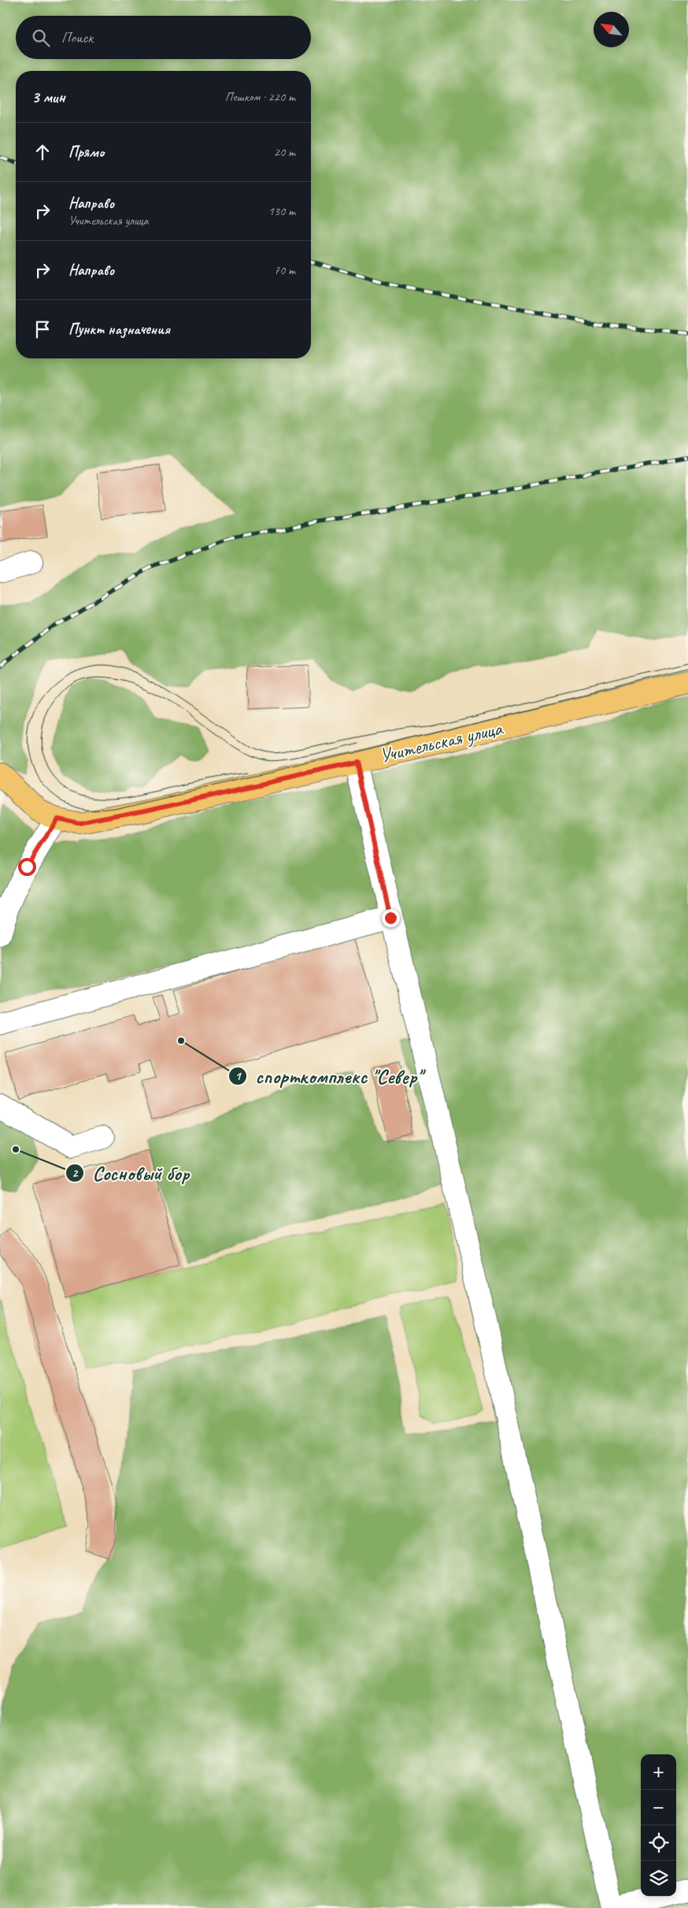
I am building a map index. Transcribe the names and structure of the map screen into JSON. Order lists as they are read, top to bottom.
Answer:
{
  "streets": {
    "main road": ["Учительская улица"]
  },
  "places": ["спорткомплекс \"Север\"", "Сосновый бор"],
  "north": "top left",
  "page": {
    "search": "Поиск",
    "heading": ["3 мин", "Пешком · 220 m"],
    "list": [
      ["Прямо", "20 m"],
      ["Направо", "Учительская улица", "130 m"],
      ["Направо", "70 m"],
      "Пункт назначения"
    ],
    "map_buttons": ["+", "−"]
  }
}
